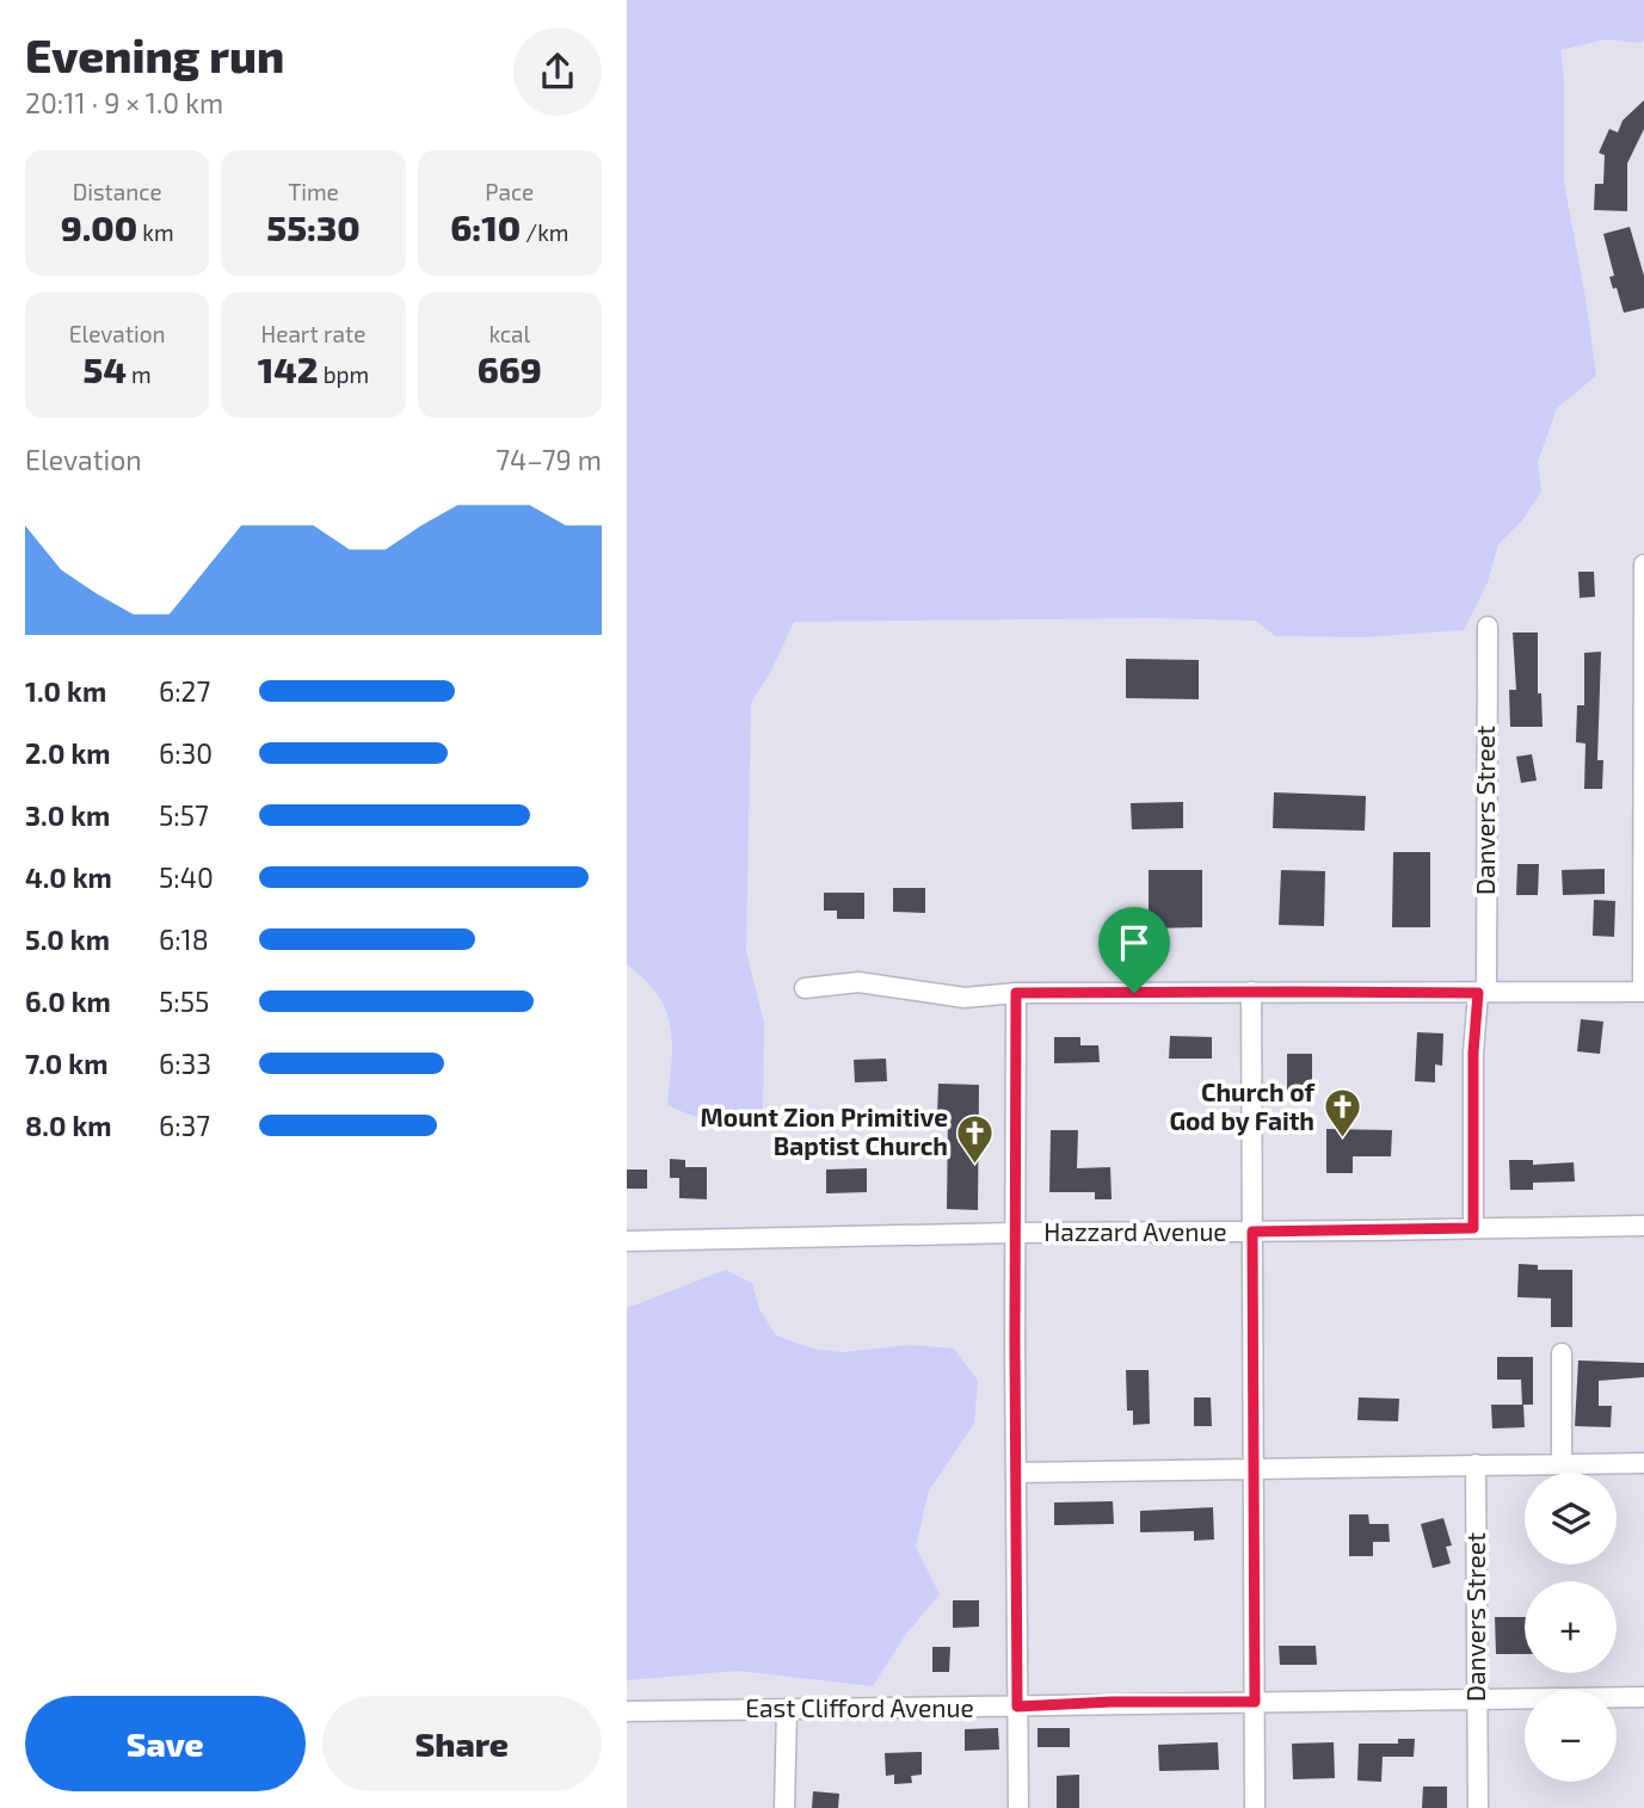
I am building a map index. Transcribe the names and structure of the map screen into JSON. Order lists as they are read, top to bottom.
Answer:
{
  "streets": {
    "street": ["Danvers Street", "Hazzard Avenue", "East Clifford Avenue"]
  },
  "crossings": [
    ["Danvers Street", "Hazzard Avenue"],
    ["Danvers Street", "East Clifford Avenue"]
  ],
  "places": {
    "church": ["Church of God by Faith", "Mount Zion Primitive Baptist Church"]
  },
  "page": {
    "heading": ["Evening run", "20:11 · 9 × 1.0 km"],
    "stats": [
      ["Distance", "9.00 km"],
      ["Time", "55:30"],
      ["Pace", "6:10 /km"],
      ["Elevation", "54 m"],
      ["Heart rate", "142 bpm"],
      ["kcal", "669"]
    ],
    "chart": ["Elevation", "74–79 m"],
    "list": [
      {
        "name": "1.0 km",
        "note": "6:27"
      },
      {
        "name": "2.0 km",
        "note": "6:30"
      },
      {
        "name": "3.0 km",
        "note": "5:57"
      },
      {
        "name": "4.0 km",
        "note": "5:40"
      },
      {
        "name": "5.0 km",
        "note": "6:18"
      },
      {
        "name": "6.0 km",
        "note": "5:55"
      },
      {
        "name": "7.0 km",
        "note": "6:33"
      },
      {
        "name": "8.0 km",
        "note": "6:37"
      }
    ],
    "map_buttons": ["+", "−"],
    "buttons": ["Save", "Share"]
  }
}
